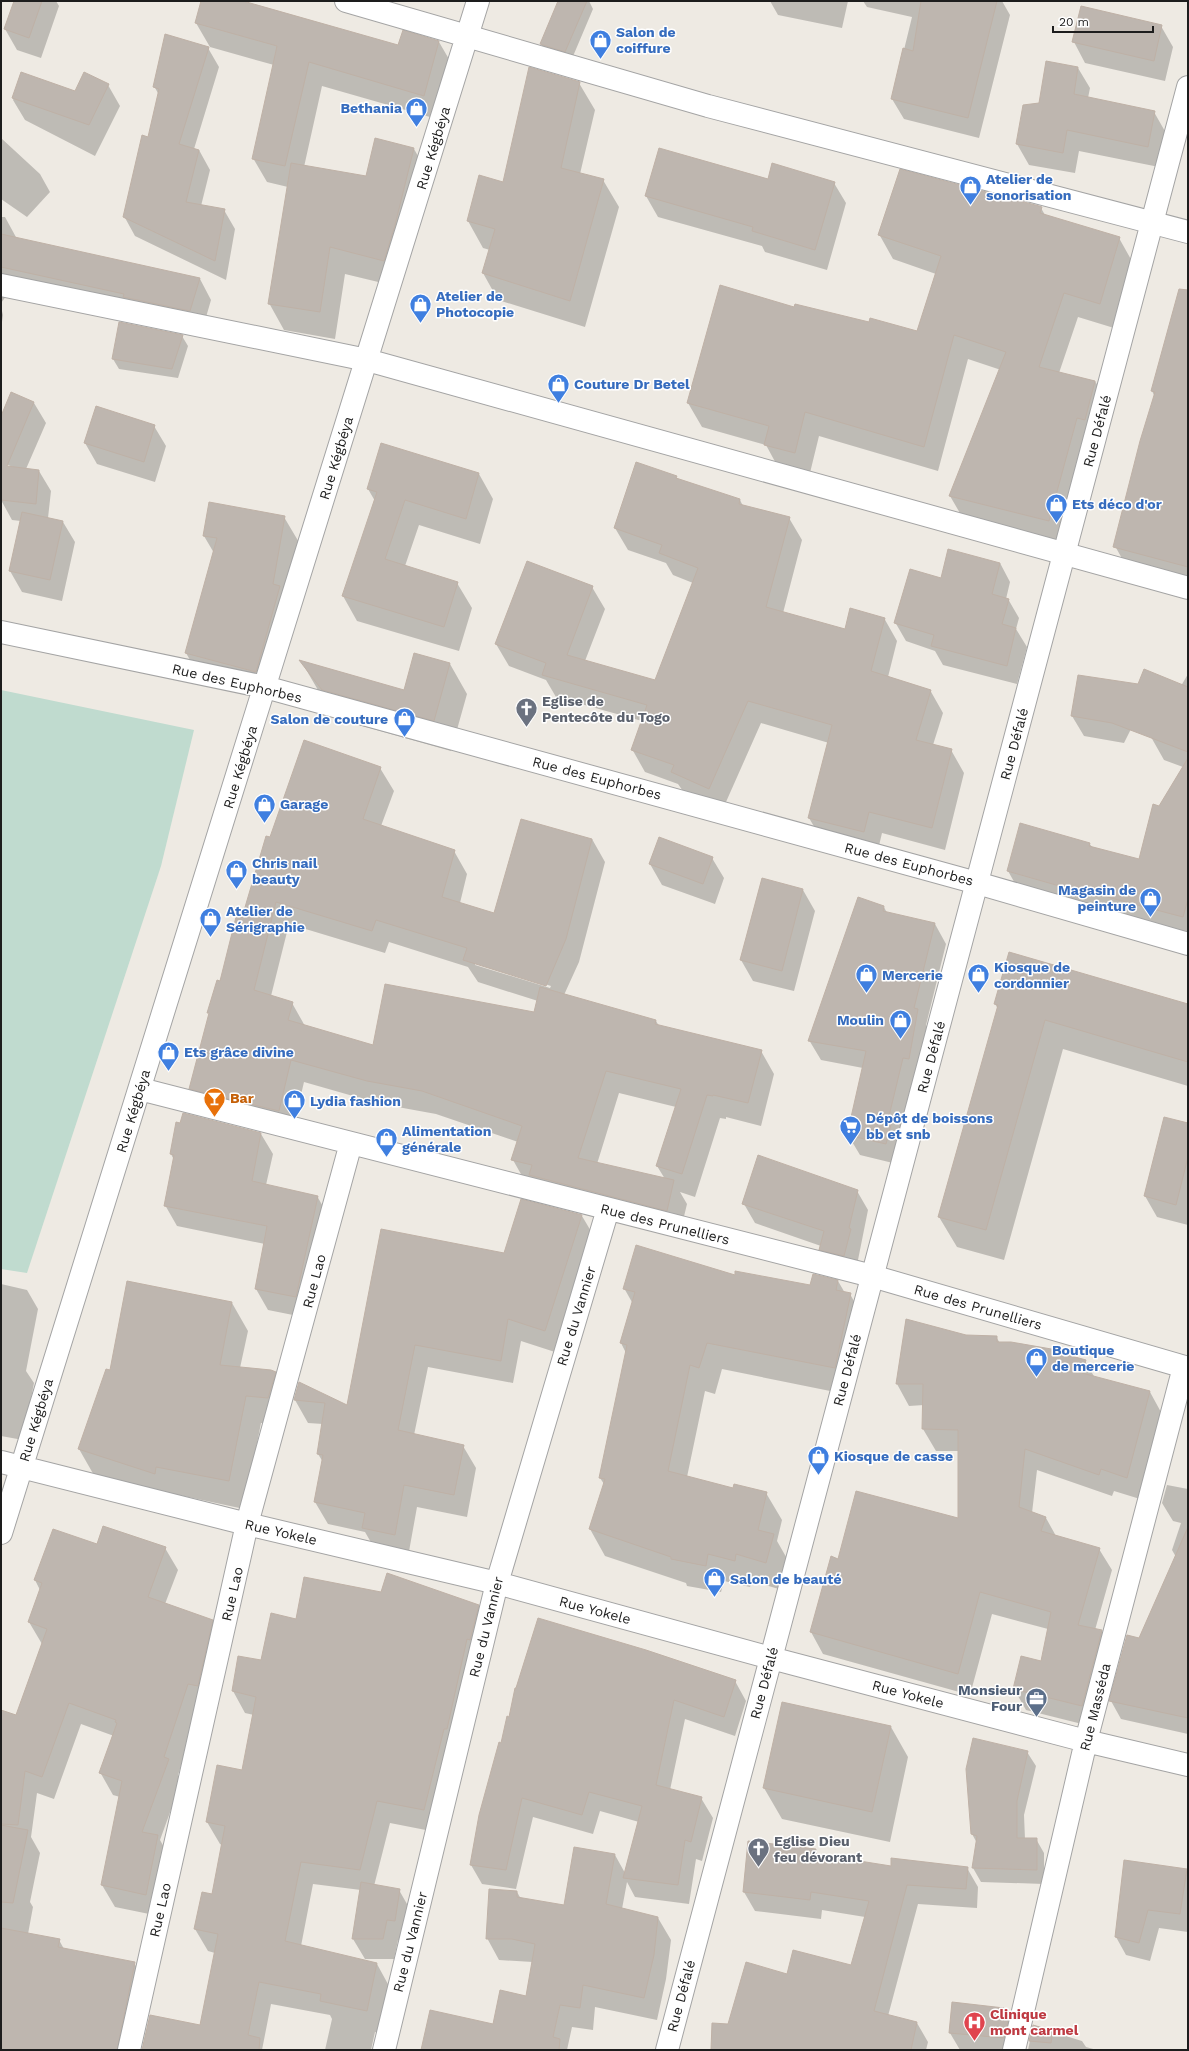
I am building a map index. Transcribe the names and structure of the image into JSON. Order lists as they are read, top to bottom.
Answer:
{
  "streets": {
    "street": [
      "Rue Kégbéya",
      "Rue Défalé",
      "Rue des Euphorbes",
      "Rue des Prunelliers",
      "Rue Lao",
      "Rue du Vannier",
      "Rue Yokele",
      "Rue Masséda"
    ]
  },
  "crossings": [
    ["Rue Kégbéya", "Rue des Euphorbes"],
    ["Rue Kégbéya", "Rue des Prunelliers"],
    ["Rue Kégbéya", "Rue Yokele"],
    ["Rue Défalé", "Rue des Euphorbes"],
    ["Rue Défalé", "Rue des Prunelliers"],
    ["Rue Défalé", "Rue Yokele"],
    ["Rue des Prunelliers", "Rue Lao"],
    ["Rue des Prunelliers", "Rue du Vannier"],
    ["Rue des Prunelliers", "Rue Masséda"],
    ["Rue Lao", "Rue Yokele"],
    ["Rue du Vannier", "Rue Yokele"],
    ["Rue Yokele", "Rue Masséda"]
  ],
  "places": {
    "shop": [
      "Salon de coiffure",
      "Bethania",
      "Atelier de sonorisation",
      "Atelier de Photocopie",
      "Couture Dr Betel",
      "Ets déco d'or",
      "Salon de couture",
      "Garage",
      "Chris nail beauty",
      "Magasin de peinture",
      "Atelier de Sérigraphie",
      "Mercerie",
      "Kiosque de cordonnier",
      "Moulin",
      "Ets grâce divine",
      "Lydia fashion",
      "Alimentation générale",
      "Boutique de mercerie",
      "Kiosque de casse",
      "Salon de beauté"
    ],
    "church": ["Eglise de Pentecôte du Togo", "Eglise Dieu feu dévorant"],
    "bar": ["Bar"],
    "supermarket": ["Dépôt de boissons bb et snb"],
    "office": ["Monsieur Four"],
    "hospital": ["Clinique mont carmel"]
  },
  "scale_bar": "20 m"
}
